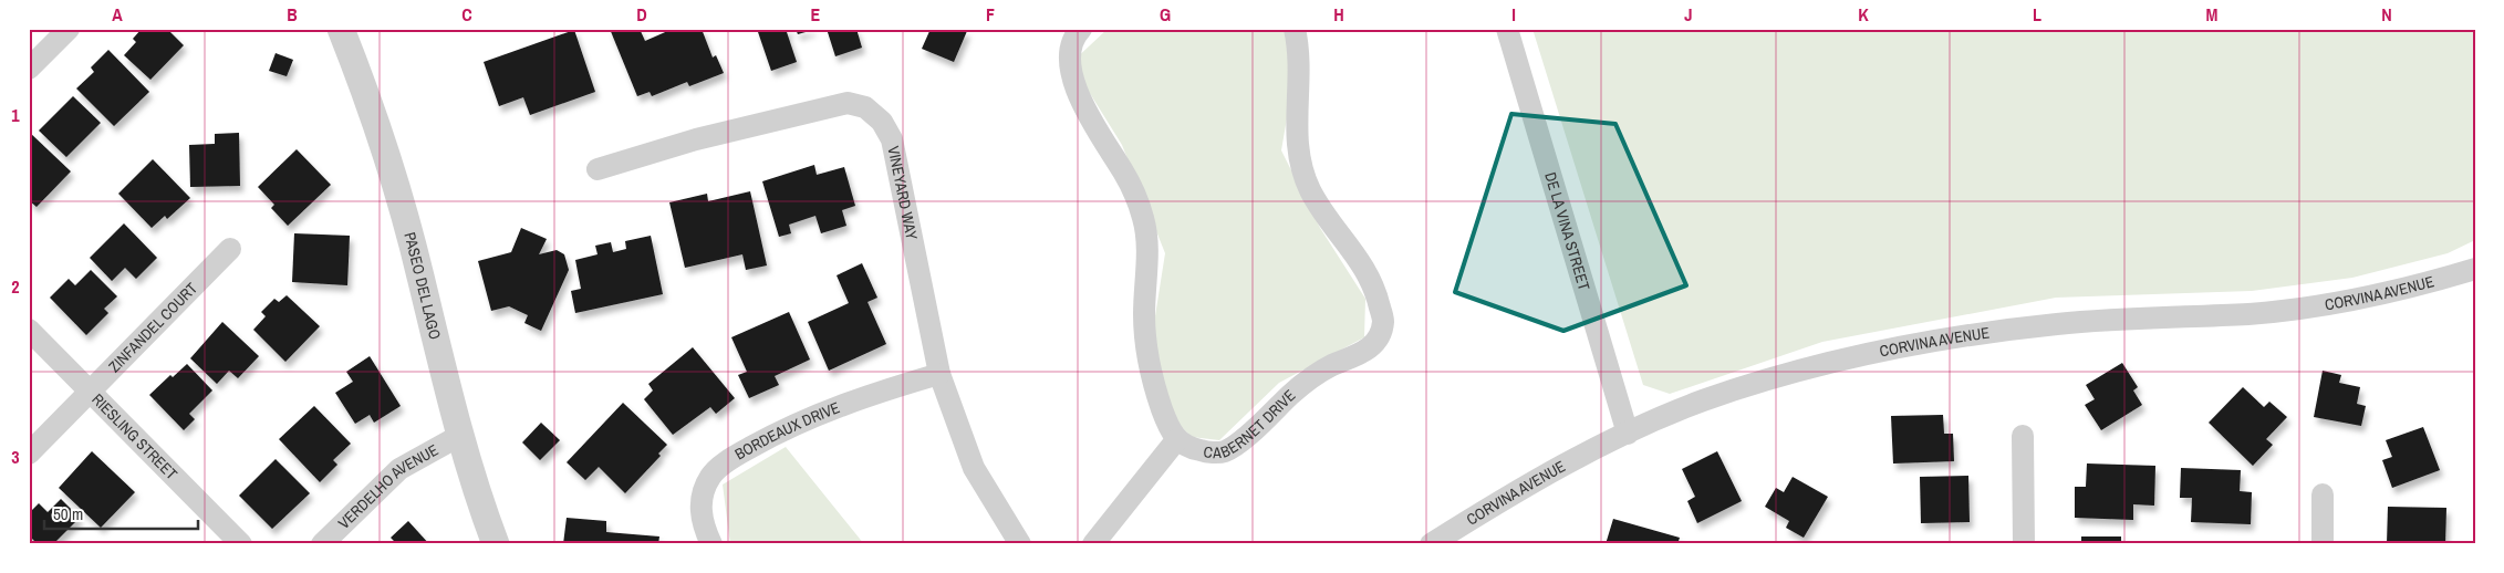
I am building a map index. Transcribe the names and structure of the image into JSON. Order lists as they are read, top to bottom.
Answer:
{
  "streets": {
    "street": [
      "VINEYARD WAY",
      "DE LA VINA STREET",
      "PASEO DEL LAGO",
      "CORVINA AVENUE",
      "ZINFANDEL COURT",
      "CABERNET DRIVE",
      "BORDEAUX DRIVE",
      "RIESLING STREET",
      "VERDELHO AVENUE"
    ]
  },
  "crossings": [
    ["VINEYARD WAY", "BORDEAUX DRIVE"],
    ["DE LA VINA STREET", "CORVINA AVENUE"],
    ["PASEO DEL LAGO", "VERDELHO AVENUE"],
    ["ZINFANDEL COURT", "RIESLING STREET"]
  ],
  "scale_bar": "50 m",
  "grid": {
    "columns": [
      "A",
      "B",
      "C",
      "D",
      "E",
      "F",
      "G",
      "H",
      "I",
      "J",
      "K",
      "L",
      "M",
      "N"
    ],
    "rows": ["1", "2", "3"]
  }
}
